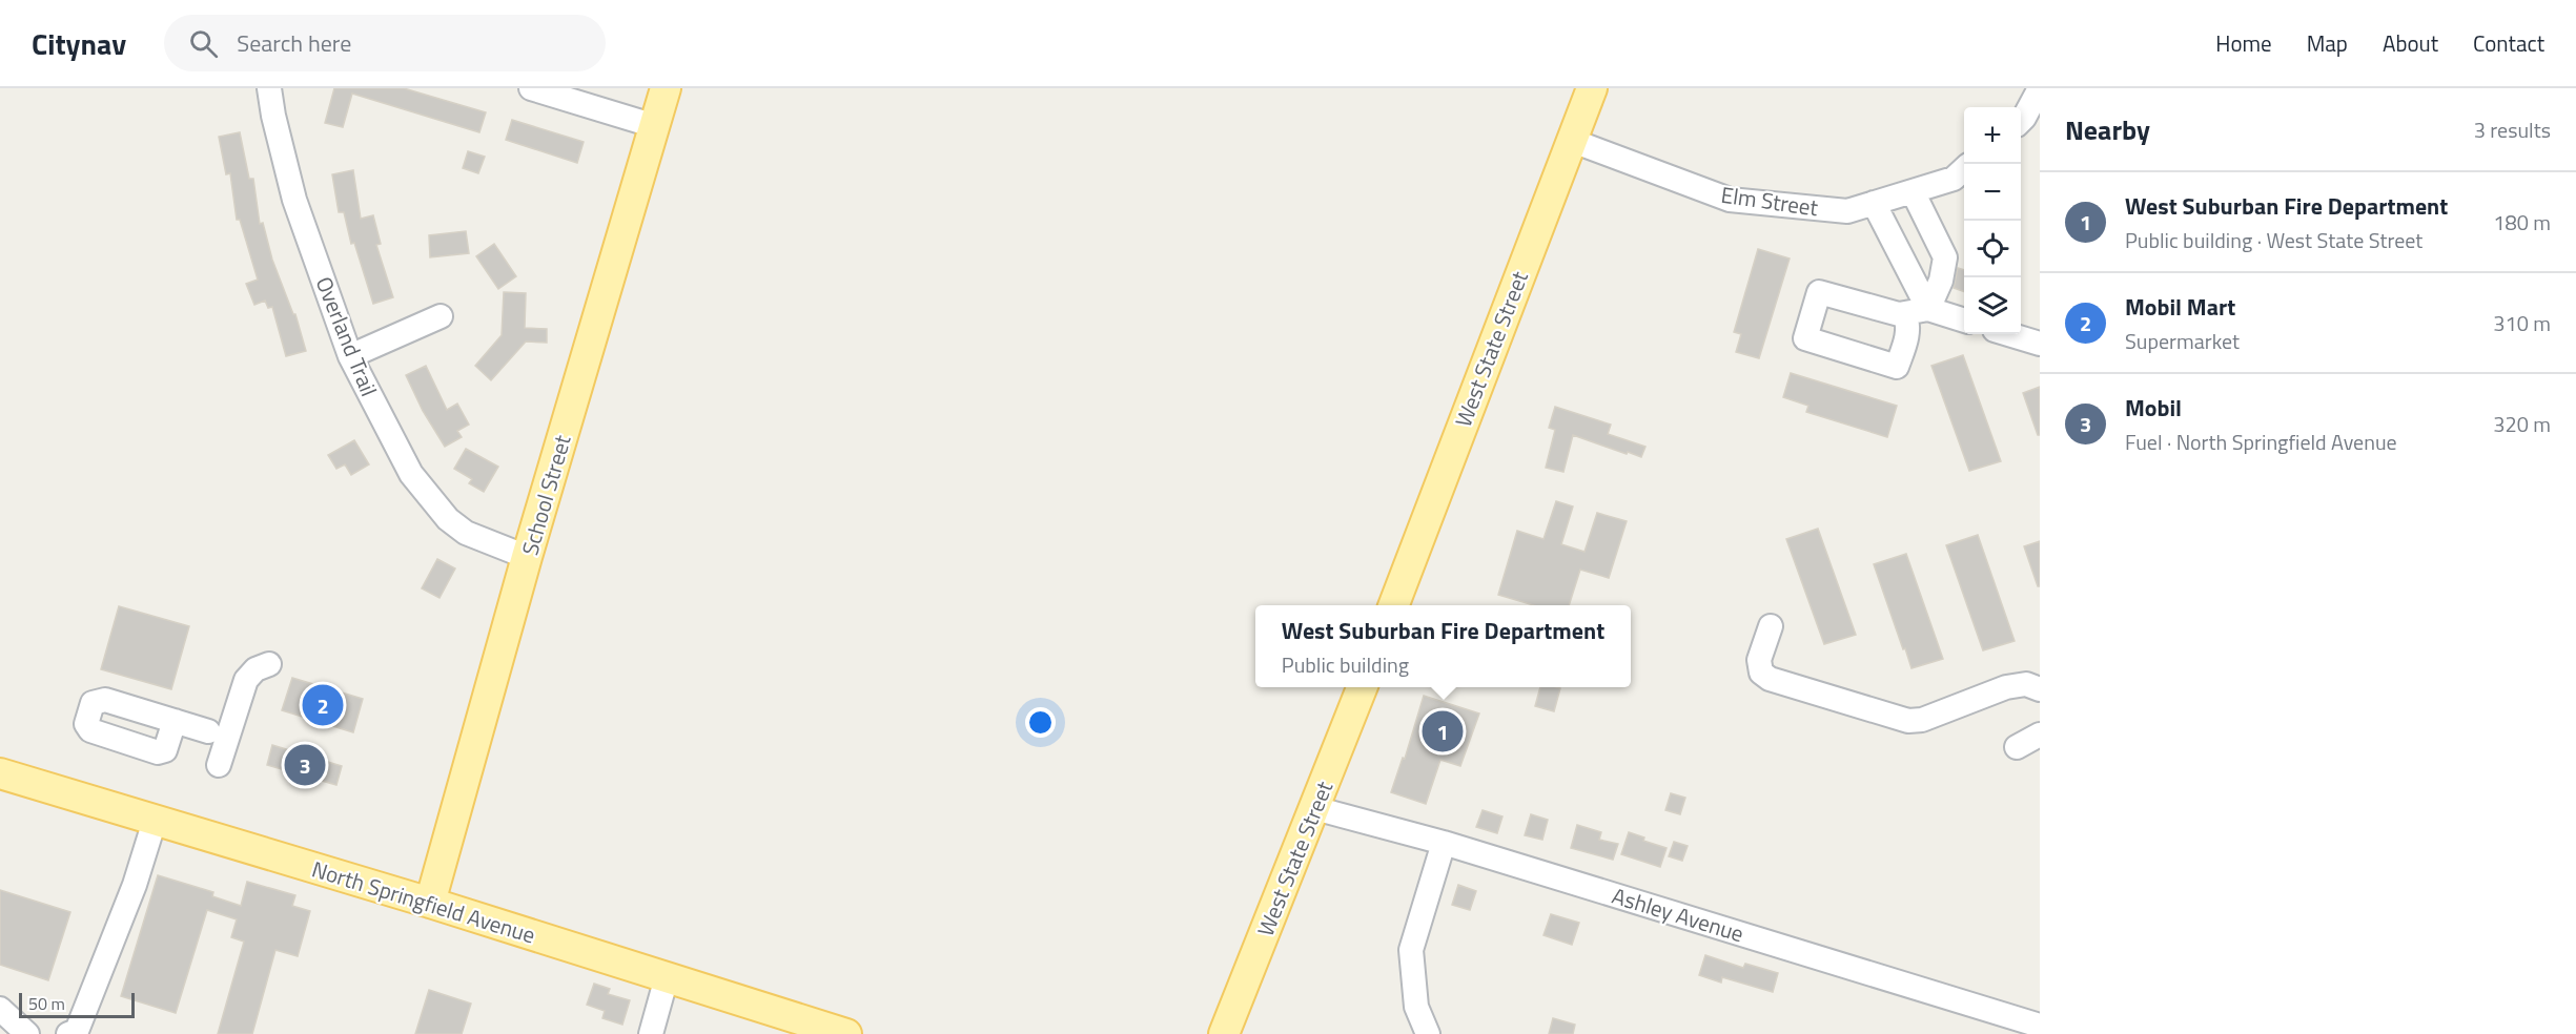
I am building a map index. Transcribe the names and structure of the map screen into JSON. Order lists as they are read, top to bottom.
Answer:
{
  "streets": {
    "main road": ["West State Street", "School Street", "North Springfield Avenue"],
    "street": ["Elm Street", "Overland Trail", "Ashley Avenue"]
  },
  "crossings": [
    ["Elm Street", "West State Street"],
    ["Overland Trail", "School Street"],
    ["West State Street", "Ashley Avenue"],
    ["School Street", "North Springfield Avenue"]
  ],
  "scale_bar": "50 m",
  "page": {
    "header": "Citynav",
    "search": "Search here",
    "nav": [
      "Home",
      "Map",
      "About",
      "Contact"
    ],
    "heading": ["Nearby", "3 results"],
    "map_buttons": ["+", "−"],
    "list": [
      {
        "mark": "1",
        "name": "West Suburban Fire Department",
        "note": "Public building · West State Street",
        "value": "180 m"
      },
      {
        "mark": "2",
        "name": "Mobil Mart",
        "note": "Supermarket",
        "value": "310 m"
      },
      {
        "mark": "3",
        "name": "Mobil",
        "note": "Fuel · North Springfield Avenue",
        "value": "320 m"
      }
    ],
    "popup": ["West Suburban Fire Department", "Public building"],
    "pins": ["2", "1", "3"],
    "scale": "50 m"
  }
}
